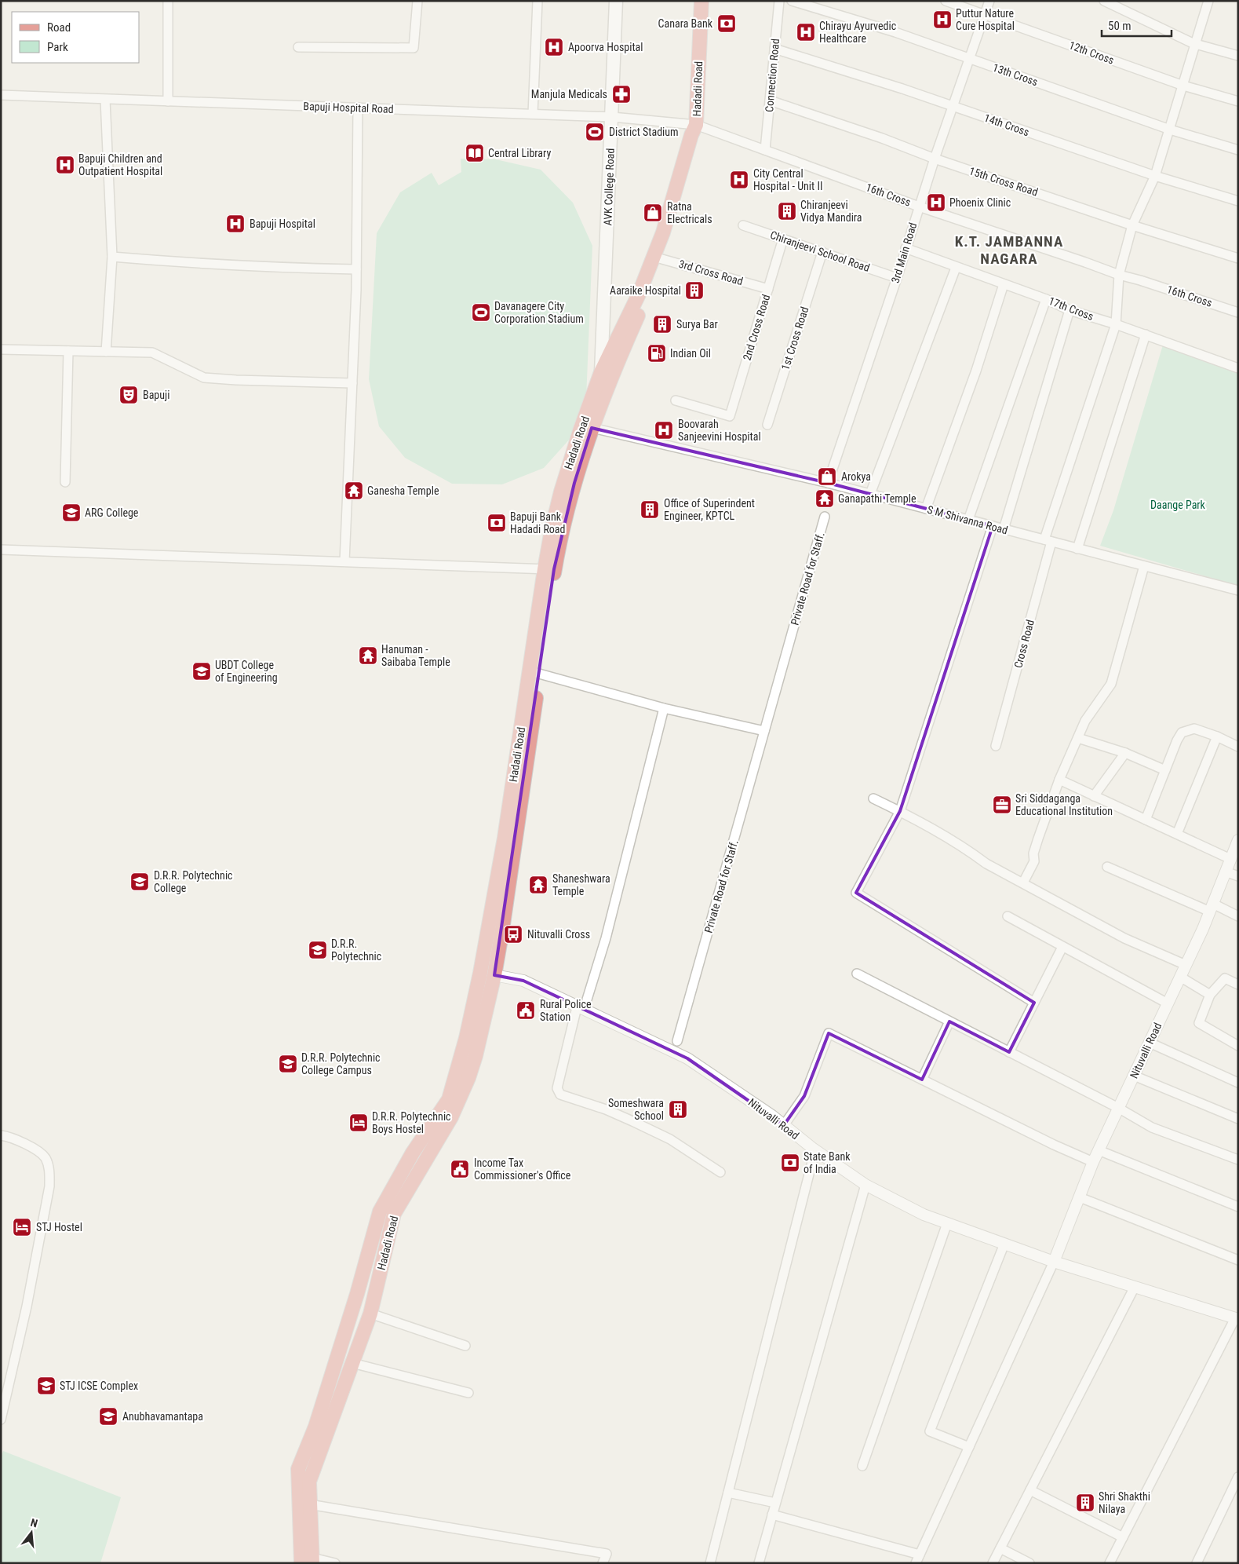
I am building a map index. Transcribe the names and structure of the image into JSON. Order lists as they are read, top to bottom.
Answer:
{
  "streets": {
    "main road": ["Hadadi Road", "AVK College Road"],
    "street": [
      "12th Cross",
      "13th Cross",
      "Connection Road",
      "Bapuji Hospital Road",
      "14th Cross",
      "15th Cross Road",
      "16th Cross",
      "Chiranjeevi School Road",
      "3rd Main Road",
      "3rd Cross Road",
      "17th Cross",
      "2nd Cross Road",
      "1st Cross Road",
      "S M Shivanna Road",
      "Private Road for Staff.",
      "Cross Road",
      "Nituvalli Road"
    ]
  },
  "crossings": [
    ["12th Cross", "3rd Main Road"],
    ["12th Cross", "Cross Road"],
    ["13th Cross", "3rd Main Road"],
    ["13th Cross", "Cross Road"],
    ["Connection Road", "14th Cross"],
    ["Connection Road", "15th Cross Road"],
    ["Connection Road", "16th Cross"],
    ["Hadadi Road", "Bapuji Hospital Road"],
    ["Hadadi Road", "AVK College Road"],
    ["Hadadi Road", "16th Cross"],
    ["Hadadi Road", "3rd Cross Road"],
    ["Hadadi Road", "S M Shivanna Road"],
    ["Hadadi Road", "Nituvalli Road"],
    ["Bapuji Hospital Road", "AVK College Road"],
    ["Bapuji Hospital Road", "16th Cross"],
    ["14th Cross", "3rd Main Road"],
    ["14th Cross", "Cross Road"],
    ["15th Cross Road", "3rd Main Road"],
    ["15th Cross Road", "Cross Road"],
    ["16th Cross", "3rd Main Road"],
    ["16th Cross", "Cross Road"],
    ["Chiranjeevi School Road", "3rd Main Road"],
    ["Chiranjeevi School Road", "2nd Cross Road"],
    ["Chiranjeevi School Road", "1st Cross Road"],
    ["3rd Main Road", "17th Cross"],
    ["3rd Main Road", "S M Shivanna Road"],
    ["3rd Cross Road", "2nd Cross Road"],
    ["17th Cross", "Cross Road"],
    ["S M Shivanna Road", "Cross Road"]
  ],
  "districts": ["K.T. JAMBANNA NAGARA"],
  "parks": ["Daange Park"],
  "places": {
    "hospital": [
      "Puttur Nature Cure Hospital",
      "Chirayu Ayurvedic Healthcare",
      "Apoorva Hospital",
      "Bapuji Children and Outpatient Hospital",
      "City Central Hospital - Unit II",
      "Phoenix Clinic",
      "Bapuji Hospital",
      "Boovarah Sanjeevini Hospital"
    ],
    "bank": ["Canara Bank", "Bapuji Bank Hadadi Road", "State Bank of India"],
    "pharmacy": ["Manjula Medicals"],
    "sports": ["District Stadium", "Davanagere City Corporation Stadium"],
    "library": ["Central Library"],
    "building": [
      "Chiranjeevi Vidya Mandira",
      "Aaraike Hospital",
      "Surya Bar",
      "Office of Superindent Engineer, KPTCL",
      "Someshwara School",
      "Shri Shakthi Nilaya"
    ],
    "shop": ["Ratna Electricals", "Arokya"],
    "fuel station": ["Indian Oil"],
    "theatre": ["Bapuji"],
    "temple": [
      "Ganesha Temple",
      "Ganapathi Temple",
      "Hanuman - Saibaba Temple",
      "Shaneshwara Temple"
    ],
    "school or university": [
      "ARG College",
      "UBDT College of Engineering",
      "D.R.R. Polytechnic College",
      "D.R.R. Polytechnic",
      "D.R.R. Polytechnic College Campus",
      "STJ ICSE Complex",
      "Anubhavamantapa"
    ],
    "office": ["Sri Siddaganga Educational Institution"],
    "bus stop": ["Nituvalli Cross"],
    "public building": ["Rural Police Station", "Income Tax Commissioner's Office"],
    "hotel": ["D.R.R. Polytechnic Boys Hostel", "STJ Hostel"]
  },
  "legend": ["Road", "Park"],
  "scale_bar": "50 m",
  "north": "top"
}
